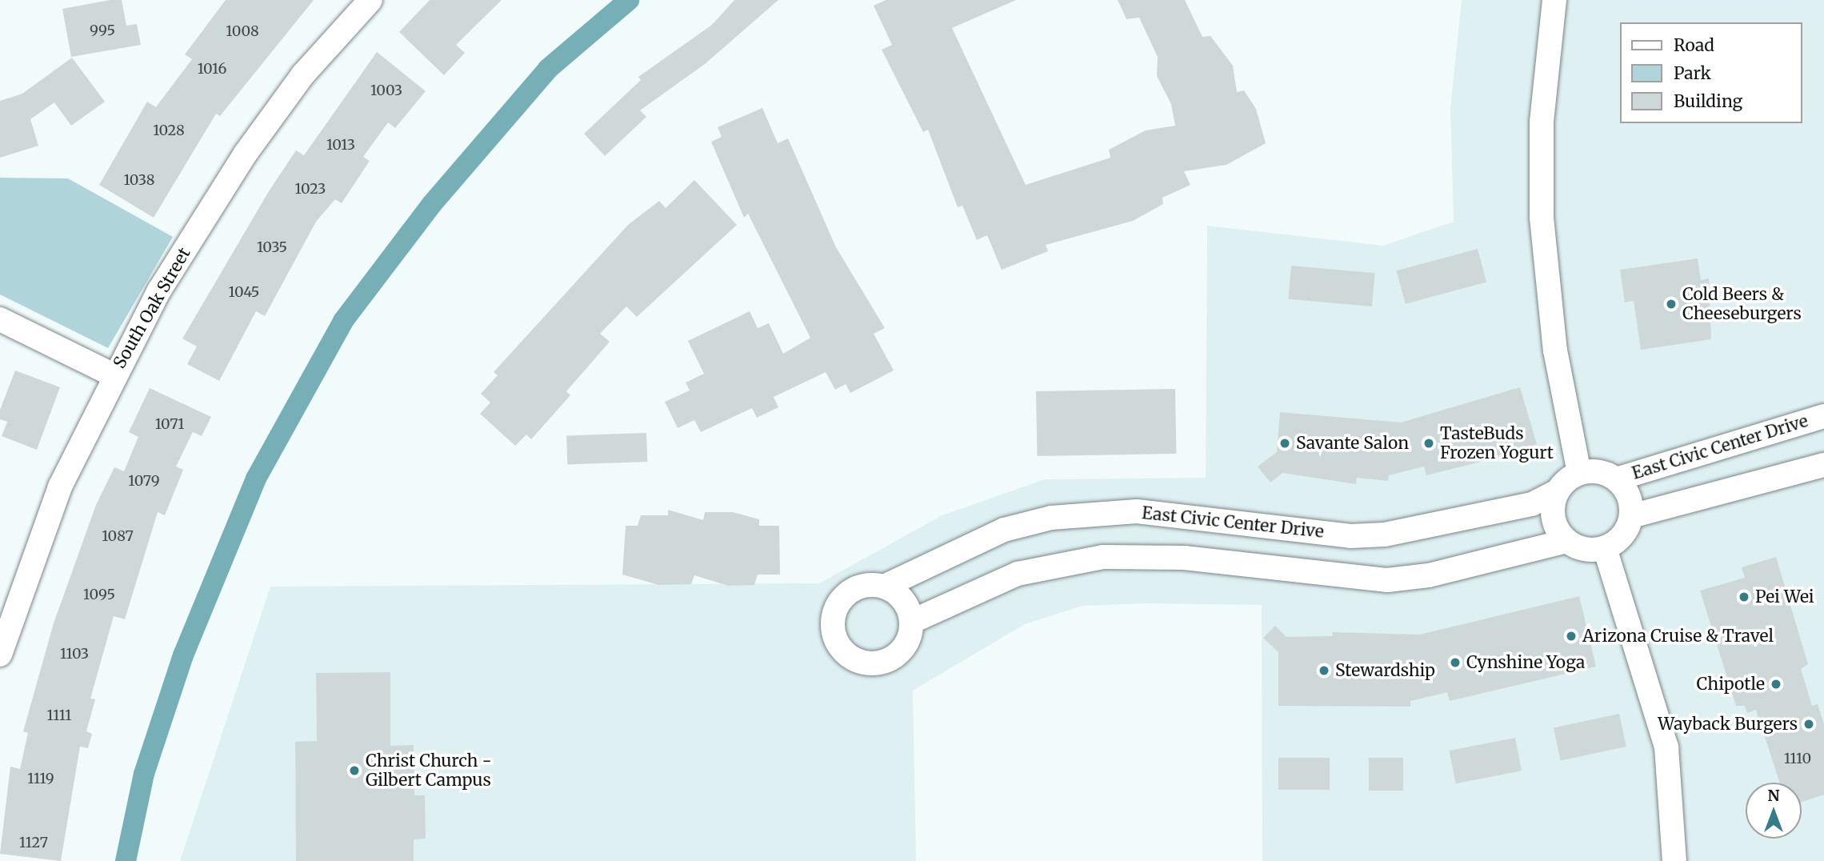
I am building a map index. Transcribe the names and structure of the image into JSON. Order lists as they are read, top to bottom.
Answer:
{
  "streets": {
    "street": ["South Oak Street", "East Civic Center Drive"]
  },
  "places": [
    "Cold Beers & Cheeseburgers",
    "Savante Salon",
    "TasteBuds Frozen Yogurt",
    "Pei Wei",
    "Arizona Cruise & Travel",
    "Cynshine Yoga",
    "Stewardship",
    "Chipotle",
    "Wayback Burgers",
    "Christ Church - Gilbert Campus"
  ],
  "house_numbers": [
    "995",
    "1008",
    "1016",
    "1003",
    "1028",
    "1013",
    "1038",
    "1023",
    "1035",
    "1045",
    "1071",
    "1079",
    "1087",
    "1095",
    "1103",
    "1111",
    "1110",
    "1119",
    "1127"
  ],
  "legend": ["Road", "Park", "Building"],
  "north": "top"
}
